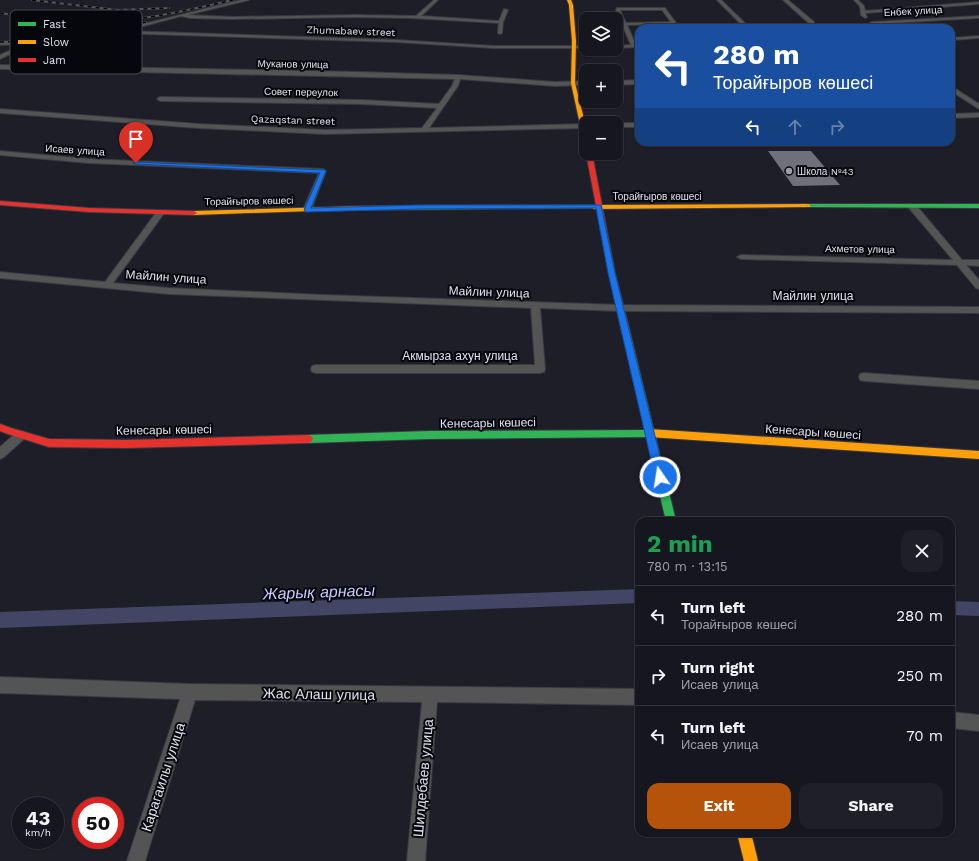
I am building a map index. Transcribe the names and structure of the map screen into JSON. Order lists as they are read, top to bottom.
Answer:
{
  "streets": {
    "street": [
      "Енбек улица",
      "Zhumabaev street",
      "Муканов улица",
      "Совет переулок",
      "Qazaqstan street",
      "Исаев улица",
      "Торайғыров көшесі",
      "Ахметов улица",
      "Майлин улица",
      "Акмырза ахун улица",
      "Кенесары көшесі",
      "Жас Алаш улица",
      "Карагаилы улица",
      "Шилдебаев улица"
    ]
  },
  "crossings": [
    ["Исаев улица", "Торайғыров көшесі"],
    ["Майлин улица", "Акмырза ахун улица"],
    ["Жас Алаш улица", "Карагаилы улица"],
    ["Жас Алаш улица", "Шилдебаев улица"]
  ],
  "water": ["Жарық арнасы"],
  "places": ["Школа №43"],
  "legend": ["Fast", "Slow", "Jam"],
  "page": {
    "map_buttons": ["+", "−"],
    "turn": ["280 m", "Торайғыров көшесі"],
    "heading": ["2 min", "780 m · 13:15"],
    "list": [
      {
        "name": "Turn left",
        "note": "Торайғыров көшесі",
        "value": "280 m"
      },
      {
        "name": "Turn right",
        "note": "Исаев улица",
        "value": "250 m"
      },
      {
        "name": "Turn left",
        "note": "Исаев улица",
        "value": "70 m"
      }
    ],
    "buttons": ["Exit", "Share"],
    "speed": "43 km/h",
    "limit": "50"
  }
}
